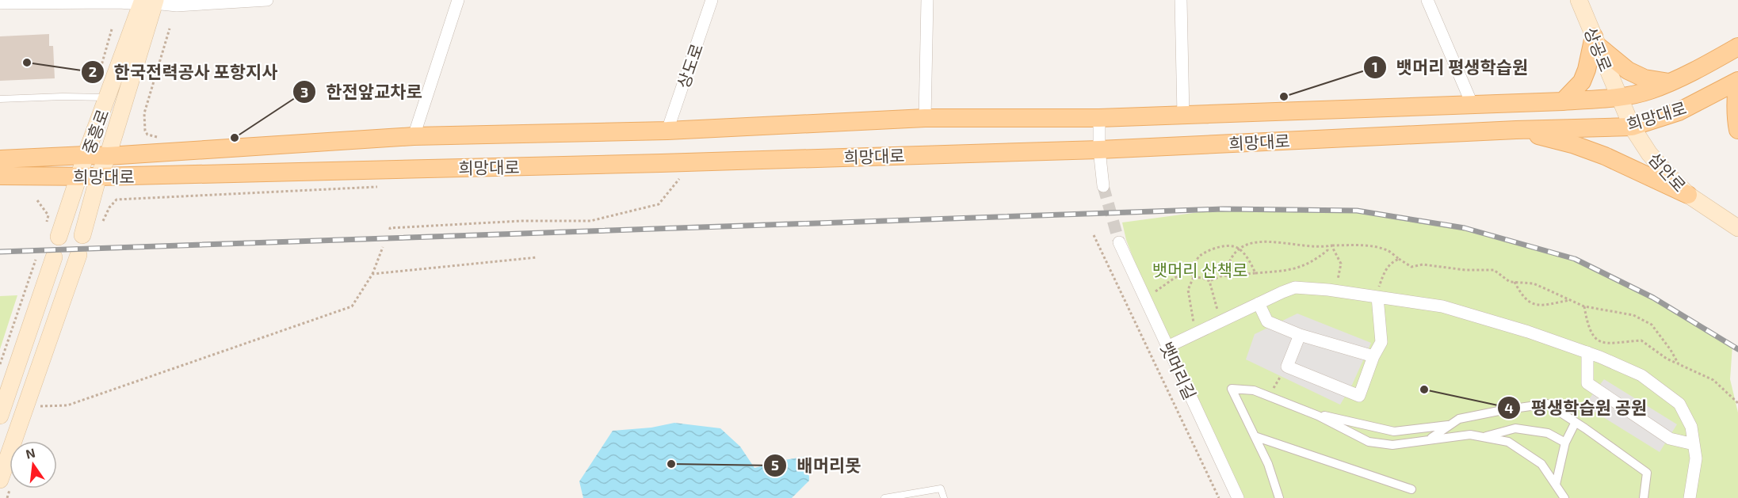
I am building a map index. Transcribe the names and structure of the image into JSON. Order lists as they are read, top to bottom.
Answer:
{
  "streets": {
    "main road": [
      "상공로",
      "희망대로",
      "중흥로",
      "섬안로"
    ],
    "street": ["상도로", "뱃머리길"]
  },
  "crossings": [
    ["상공로", "희망대로"],
    ["상공로", "섬안로"],
    ["상도로", "희망대로"],
    ["희망대로", "중흥로"],
    ["희망대로", "섬안로"]
  ],
  "parks": ["뱃머리 산책로"],
  "places": [
    "한국전력공사 포항지사",
    "뱃머리 평생학습원",
    "한전앞교차로",
    "평생학습원 공원",
    "배머리못"
  ],
  "north": "top"
}
